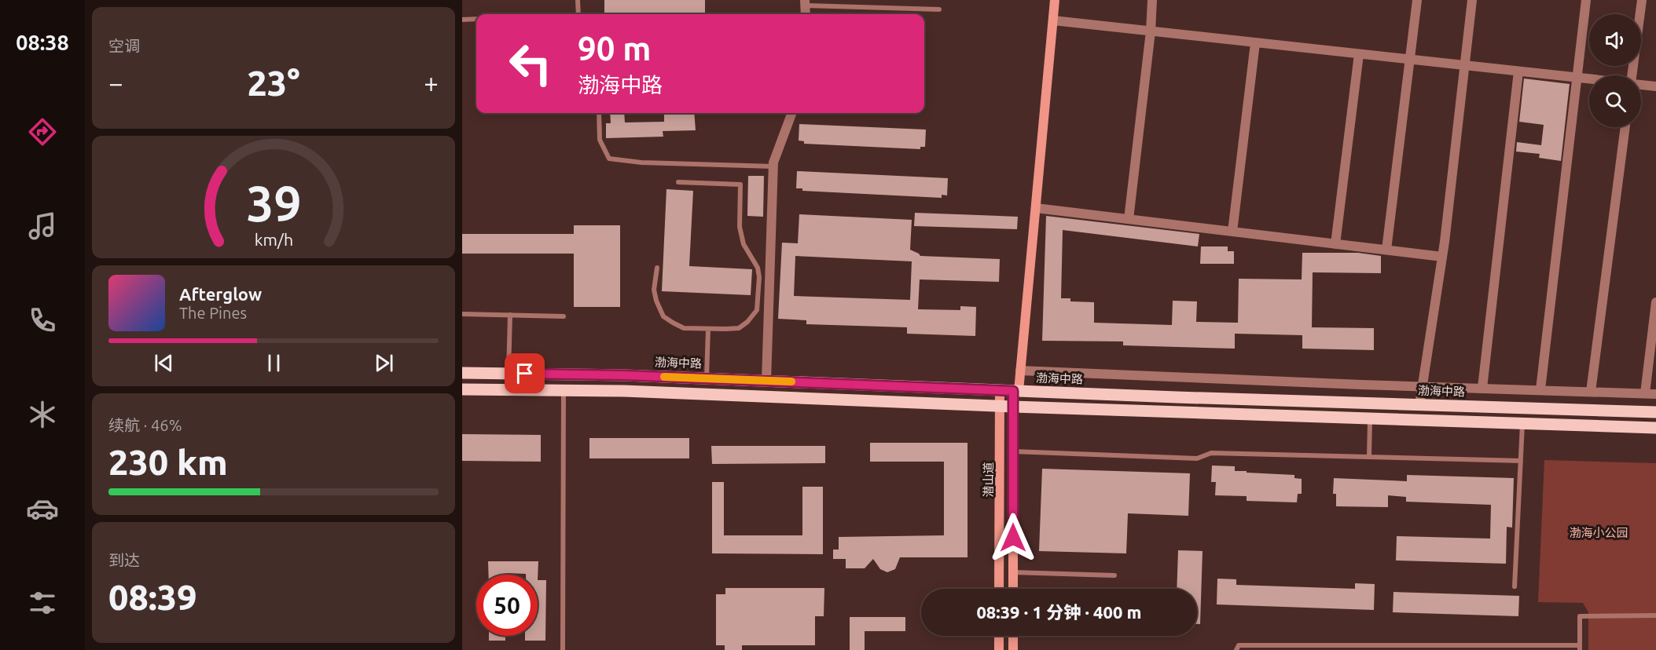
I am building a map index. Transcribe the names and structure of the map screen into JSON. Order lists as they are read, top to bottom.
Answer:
{
  "streets": {
    "main road": ["渤海中路", "潜山道"]
  },
  "crossings": [
    ["渤海中路", "潜山道"]
  ],
  "parks": ["渤海小公园"],
  "page": {
    "tabs": "08:38",
    "tile": [
      "空调",
      ["续航 · 46%", "230 km"],
      ["到达", "08:39"]
    ],
    "turn": ["90 m", "渤海中路"],
    "heat": ["−", "23°", "+"],
    "song": ["Afterglow", "The Pines"],
    "limit": "50",
    "trip": "08:39 · 1 分钟 · 400 m",
    "gauge": ["39", "km/h"]
  }
}
